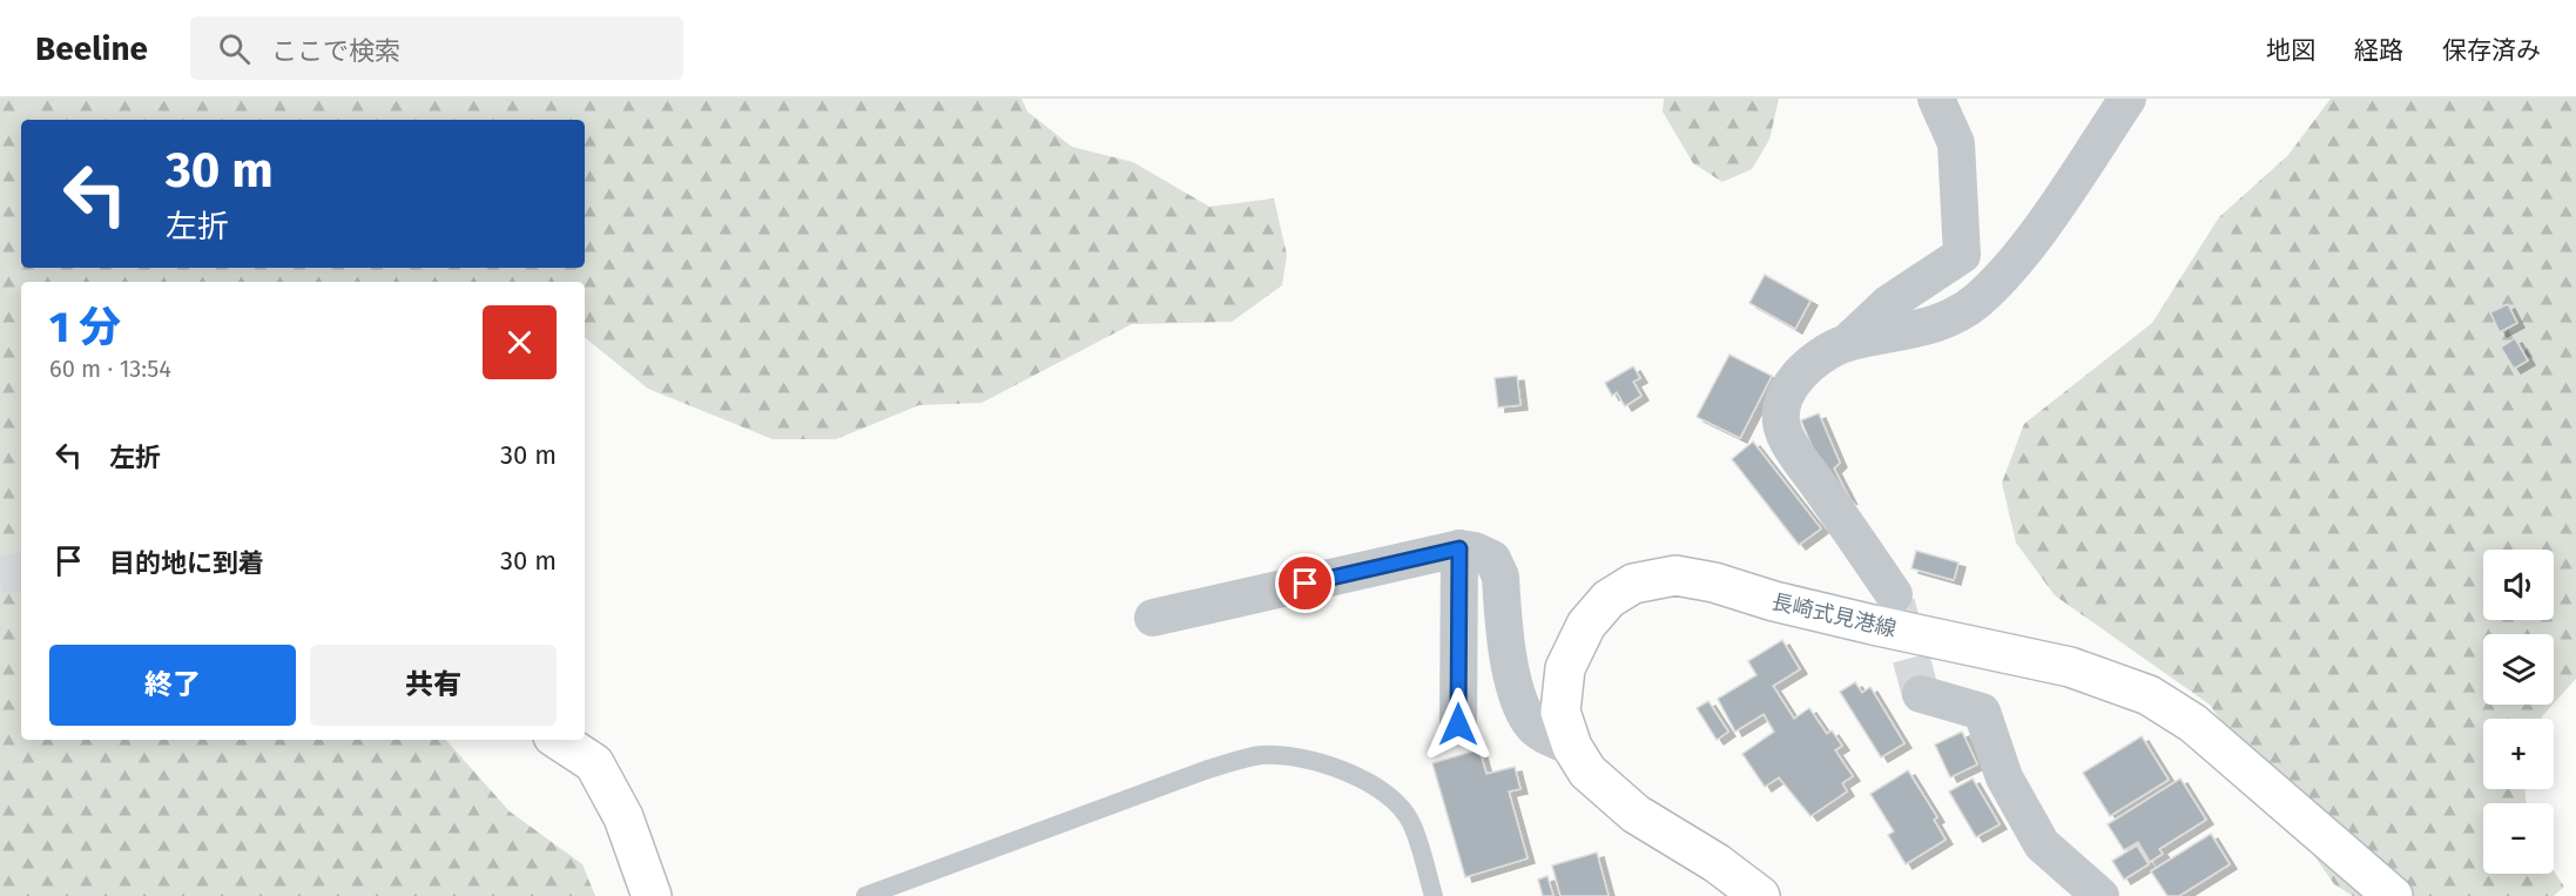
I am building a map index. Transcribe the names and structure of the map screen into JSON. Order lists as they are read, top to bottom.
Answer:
{
  "streets": {
    "main road": ["長崎式見港線"]
  },
  "page": {
    "header": "Beeline",
    "search": "ここで検索",
    "nav": ["地図", "経路", "保存済み"],
    "turn": ["30 m", "左折"],
    "heading": ["1 分", "60 m · 13:54"],
    "list": [
      {
        "name": "左折",
        "value": "30 m"
      },
      {
        "name": "目的地に到着",
        "value": "30 m"
      }
    ],
    "map_buttons": ["+", "−"],
    "buttons": ["終了", "共有"]
  }
}
